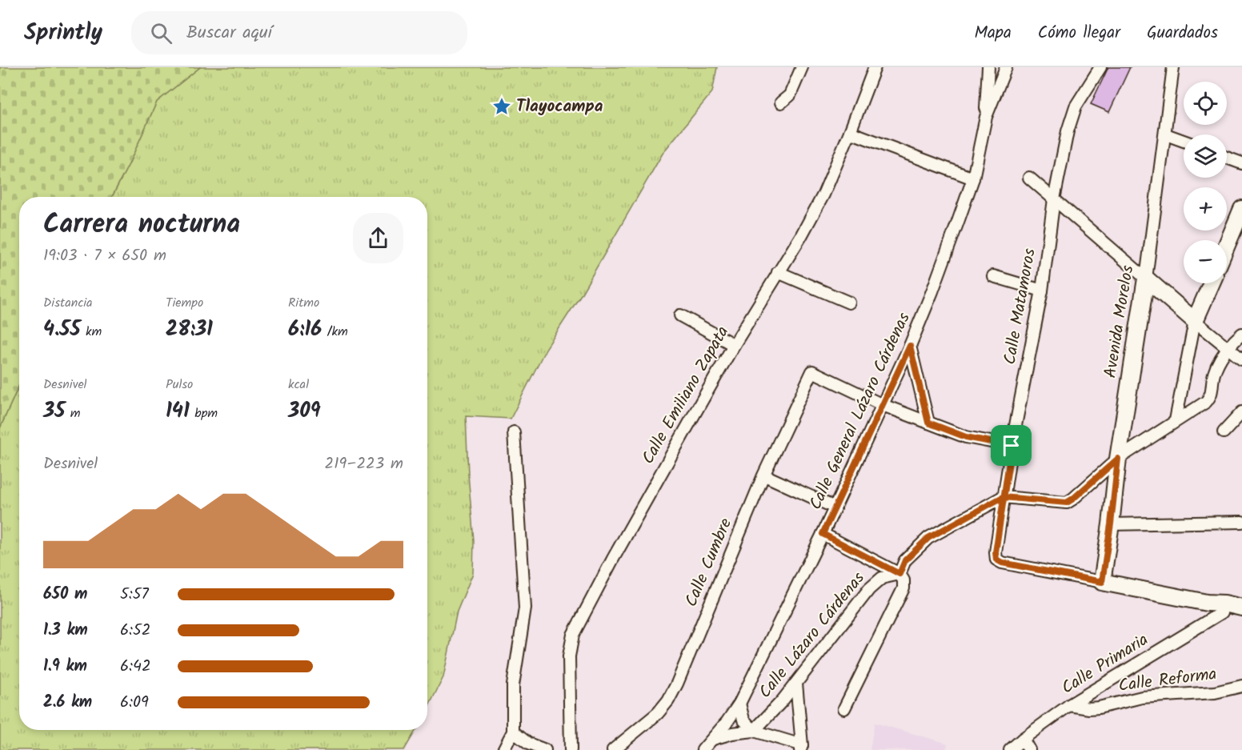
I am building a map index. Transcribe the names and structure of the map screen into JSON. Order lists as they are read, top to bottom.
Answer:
{
  "streets": {
    "street": [
      "Calle Matamoros",
      "Avenida Morelos",
      "Calle Emiliano Zapata",
      "Calle General Lázaro Cárdenas",
      "Calle Cumbre",
      "Calle Lázaro Cárdenas",
      "Calle Primaria",
      "Calle Reforma"
    ]
  },
  "crossings": [
    ["Calle Matamoros", "Avenida Morelos"],
    ["Calle General Lázaro Cárdenas", "Calle Cumbre"],
    ["Calle Primaria", "Calle Reforma"]
  ],
  "places": {
    "place": ["Tlayocampa"]
  },
  "page": {
    "header": "Sprintly",
    "search": "Buscar aquí",
    "nav": ["Mapa", "Cómo llegar", "Guardados"],
    "map_buttons": ["+", "−"],
    "heading": ["Carrera nocturna", "19:03 · 7 × 650 m"],
    "stats": [
      ["Distancia", "4.55 km"],
      ["Tiempo", "28:31"],
      ["Ritmo", "6:16 /km"],
      ["Desnivel", "35 m"],
      ["Pulso", "141 bpm"],
      ["kcal", "309"]
    ],
    "chart": ["Desnivel", "219–223 m"],
    "list": [
      {
        "name": "650 m",
        "note": "5:57"
      },
      {
        "name": "1.3 km",
        "note": "6:52"
      },
      {
        "name": "1.9 km",
        "note": "6:42"
      },
      {
        "name": "2.6 km",
        "note": "6:09"
      }
    ]
  }
}
